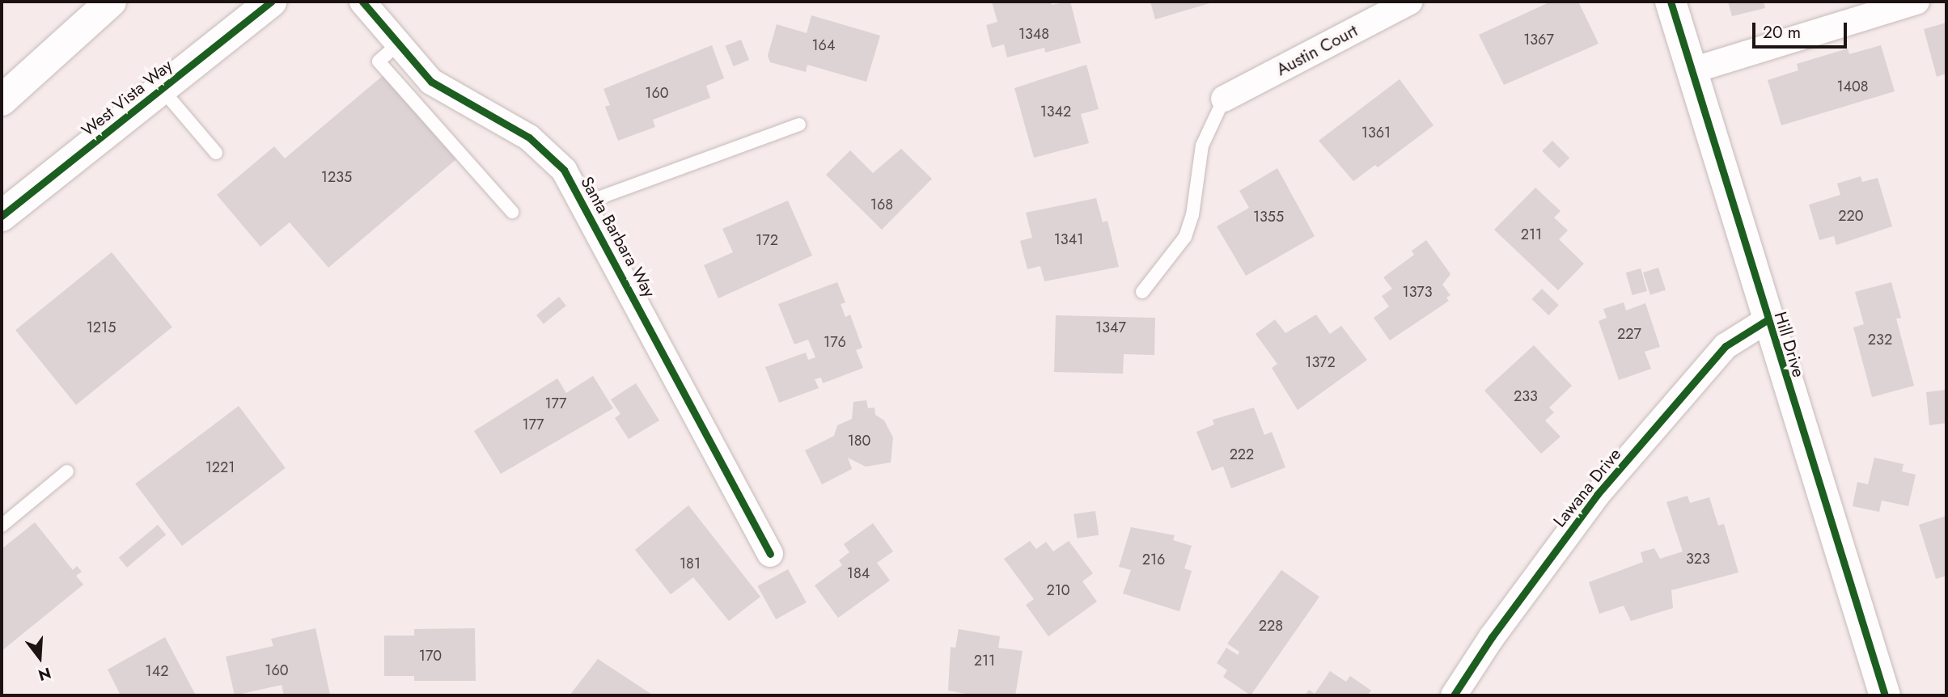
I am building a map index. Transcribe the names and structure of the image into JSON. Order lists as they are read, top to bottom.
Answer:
{
  "streets": {
    "main road": ["West Vista Way", "Hill Drive"],
    "street": ["Austin Court", "Santa Barbara Way", "Lawana Drive"]
  },
  "crossings": [
    ["Hill Drive", "Lawana Drive"]
  ],
  "house_numbers": [
    "1348",
    "1367",
    "164",
    "1408",
    "160",
    "1342",
    "1361",
    "1235",
    "168",
    "220",
    "1355",
    "211",
    "1341",
    "172",
    "1373",
    "1215",
    "1347",
    "227",
    "232",
    "176",
    "1372",
    "233",
    "177",
    "177",
    "180",
    "222",
    "1221",
    "323",
    "216",
    "181",
    "184",
    "210",
    "228",
    "170",
    "211",
    "160",
    "142"
  ],
  "scale_bar": "20 m",
  "north": "bottom"
}
